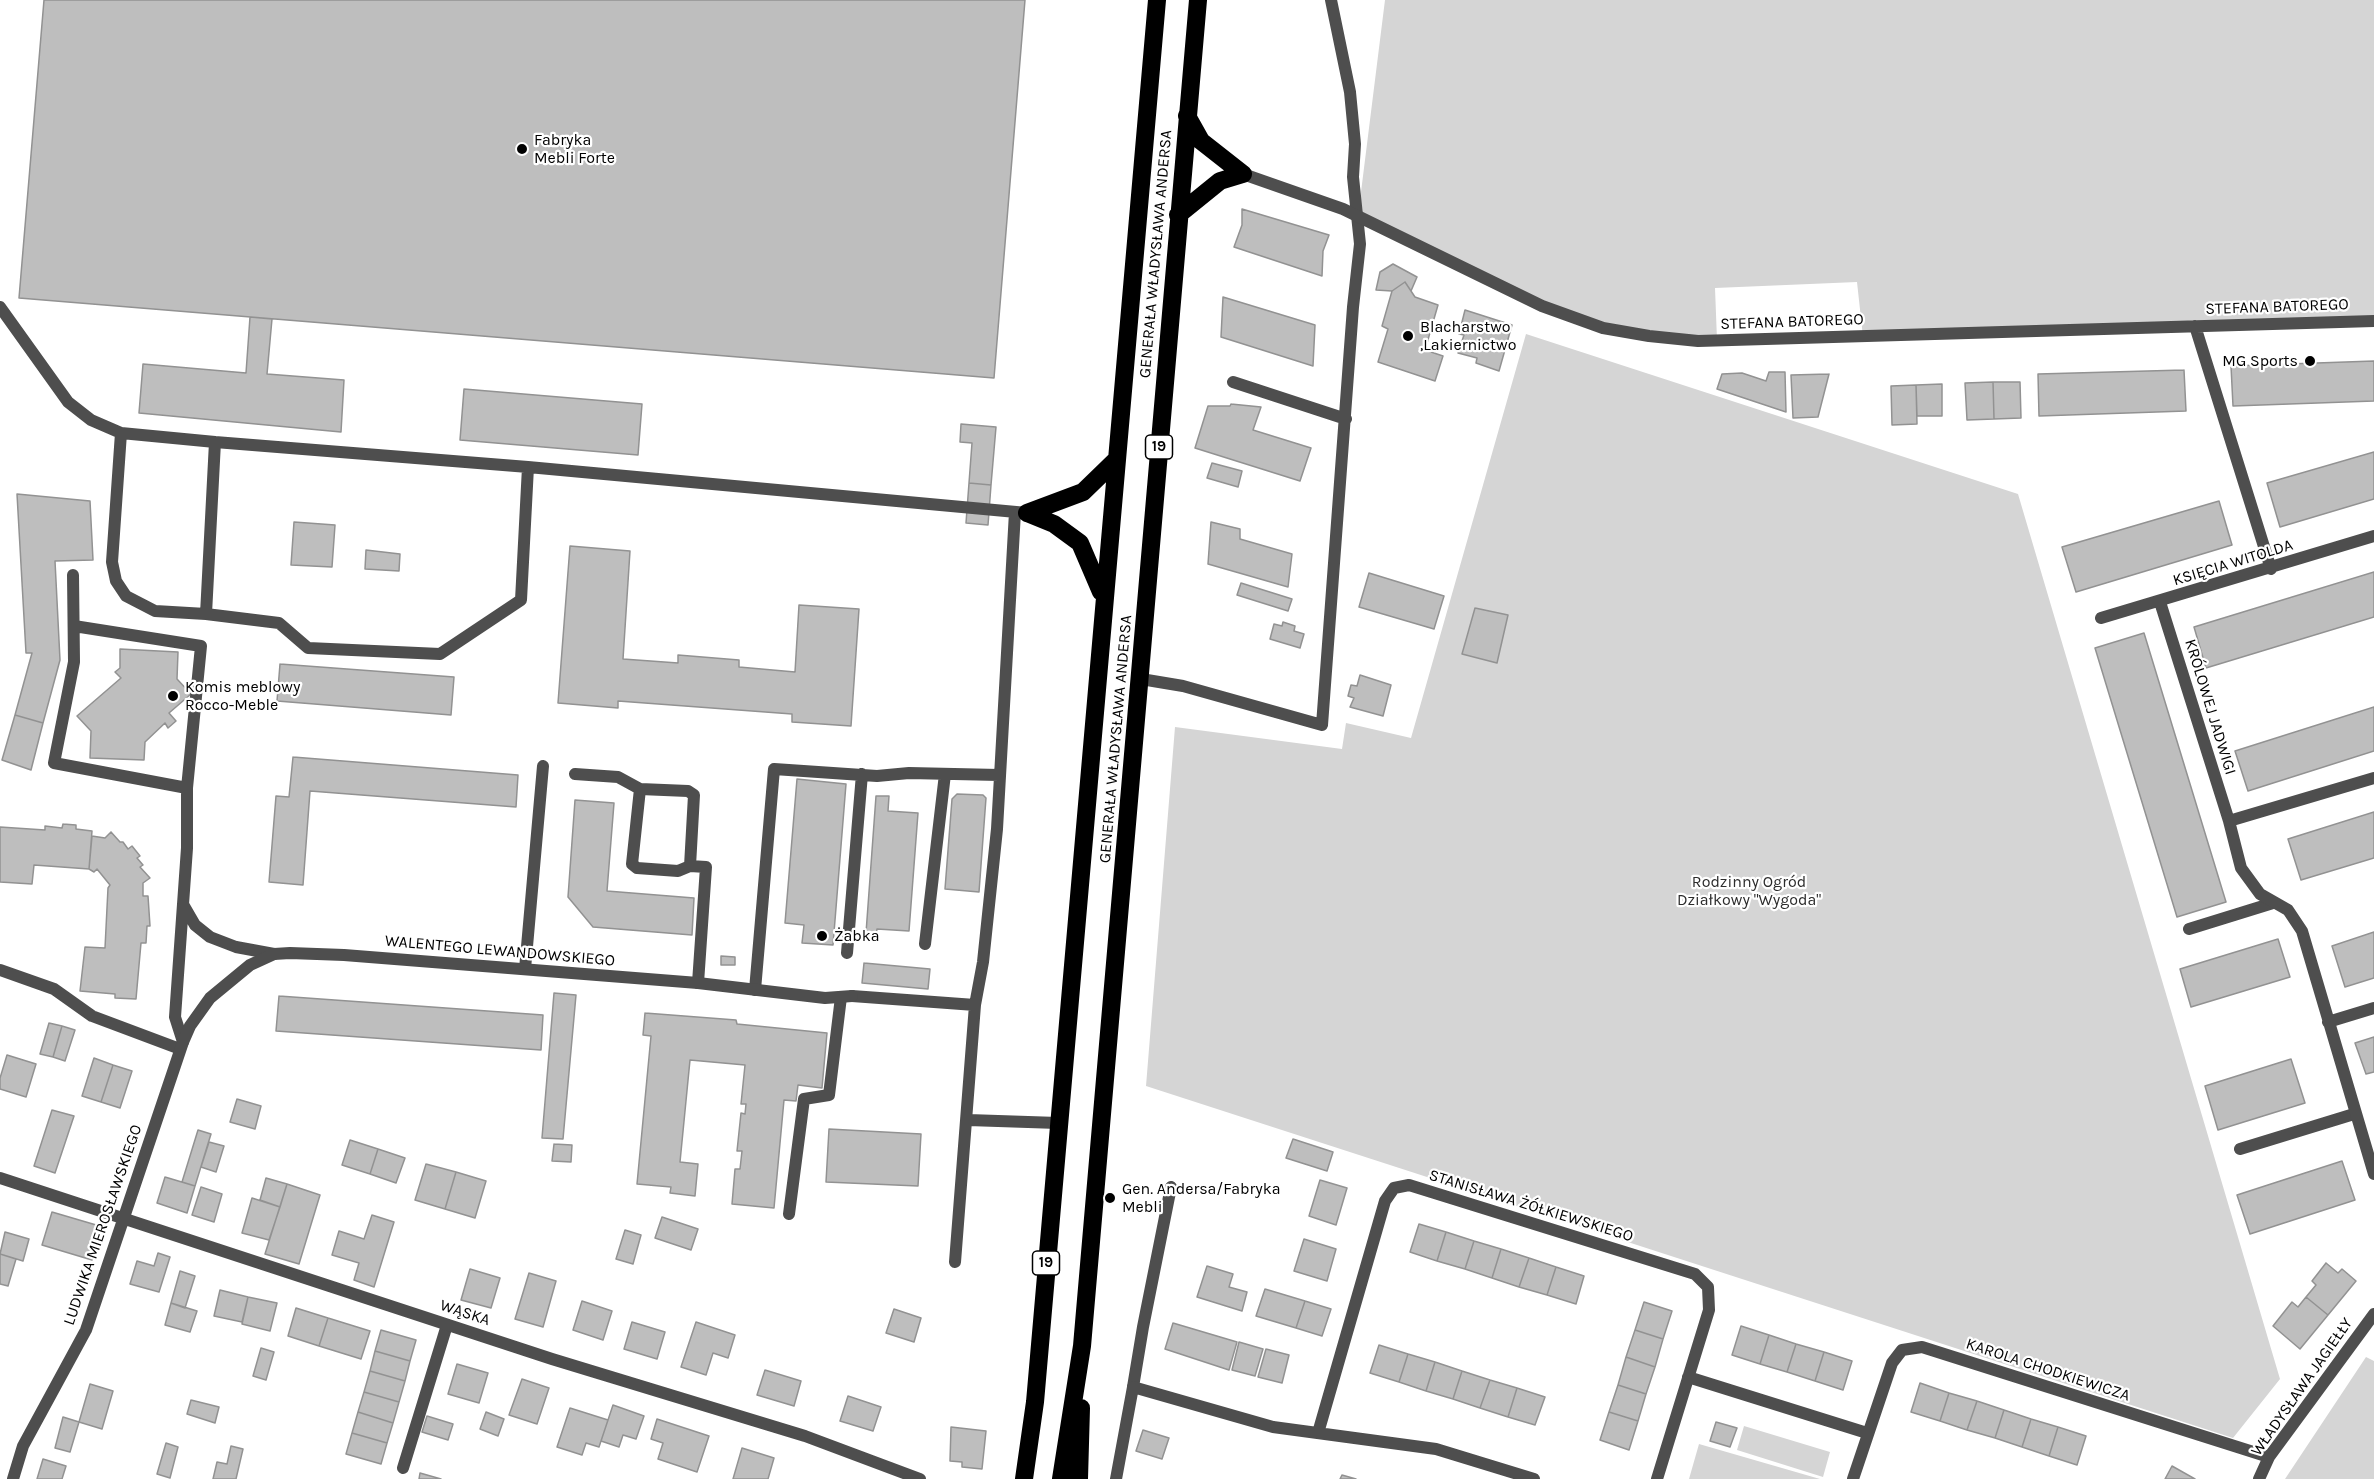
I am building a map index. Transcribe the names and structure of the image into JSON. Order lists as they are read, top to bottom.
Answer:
{
  "streets": {
    "highway": ["GENERAŁA WŁADYSŁAWA ANDERSA", "19"],
    "street": [
      "STEFANA BATOREGO",
      "KSIĘCIA WITOLDA",
      "KRÓLOWEJ JADWIGI",
      "WALENTEGO LEWANDOWSKIEGO",
      "STANISŁAWA ŻÓŁKIEWSKIEGO",
      "LUDWIKA MIEROSŁAWSKIEGO",
      "WĄSKA",
      "KAROLA CHODKIEWICZA",
      "WŁADYSŁAWA JAGIEŁŁY"
    ]
  },
  "crossings": [
    ["KSIĘCIA WITOLDA", "KRÓLOWEJ JADWIGI"],
    ["WALENTEGO LEWANDOWSKIEGO", "LUDWIKA MIEROSŁAWSKIEGO"],
    ["LUDWIKA MIEROSŁAWSKIEGO", "WĄSKA"],
    ["KAROLA CHODKIEWICZA", "WŁADYSŁAWA JAGIEŁŁY"]
  ],
  "parks": ["Rodzinny Ogród Działkowy \"Wygoda\""],
  "places": [
    "Fabryka Mebli Forte",
    "Blacharstwo ,Lakiernictwo",
    "MG Sports",
    "Komis meblowy Rocco-Meble",
    "Żabka",
    "Gen. Andersa/Fabryka Mebli"
  ]
}
